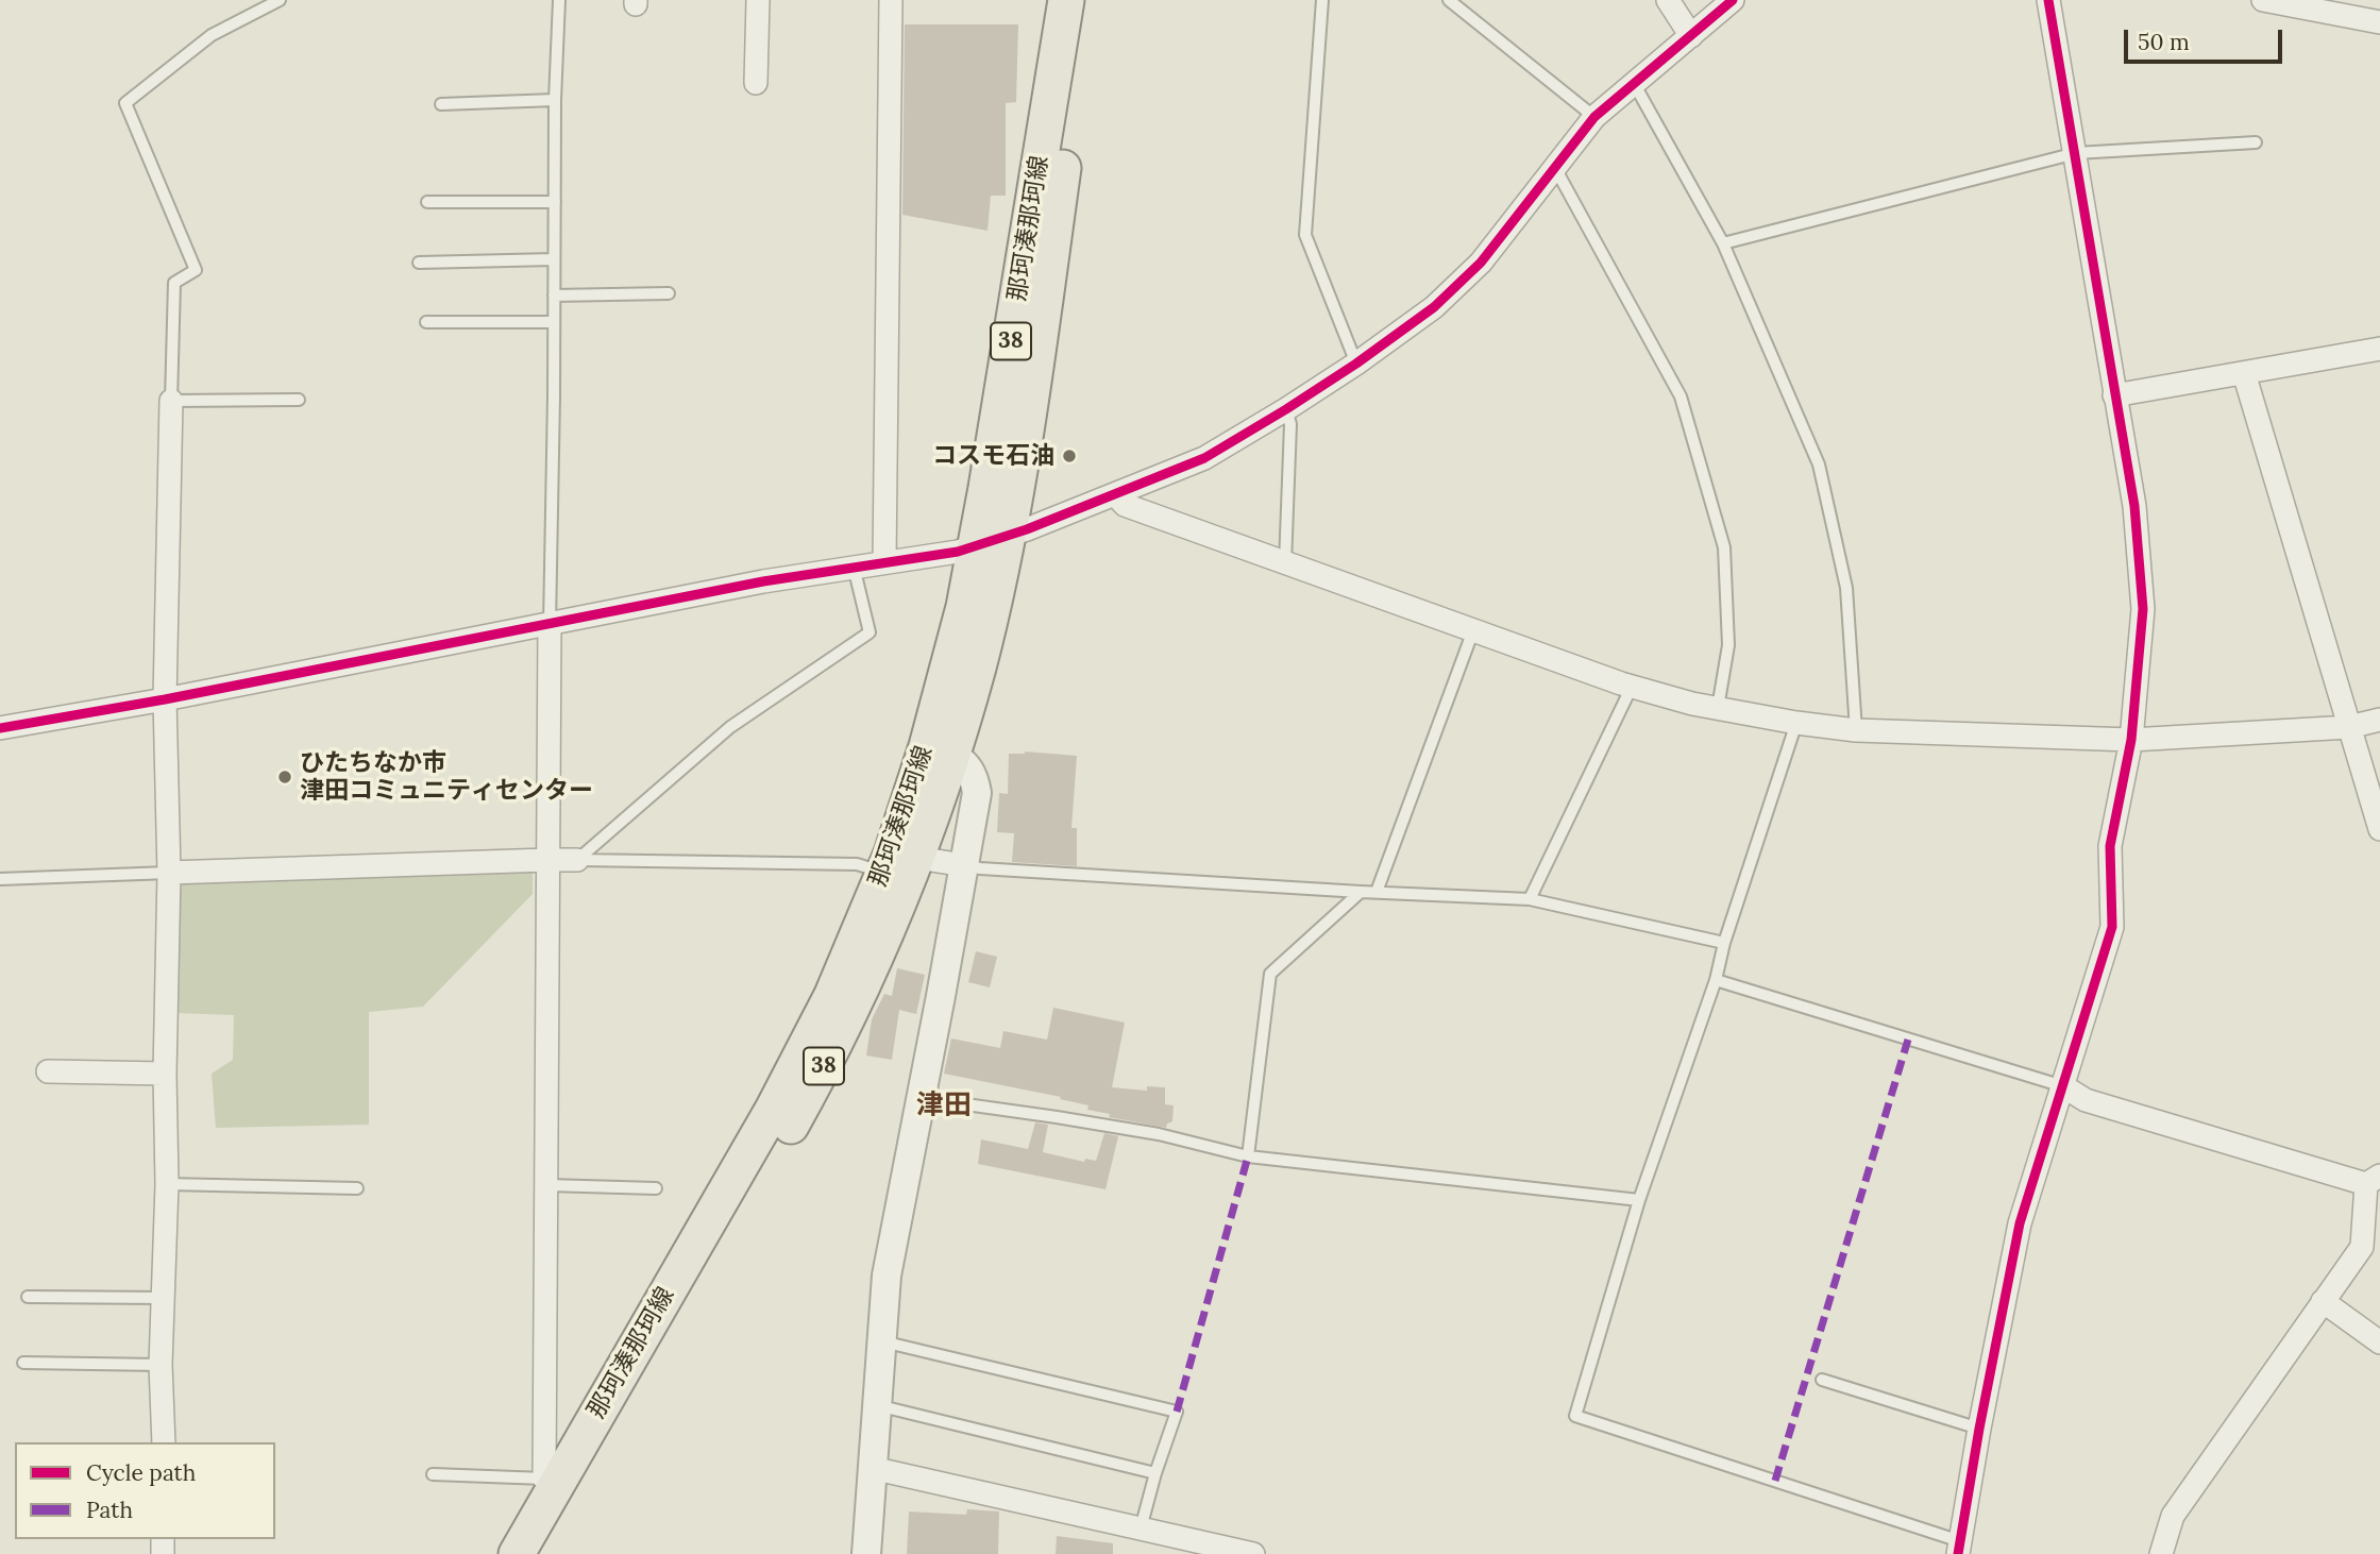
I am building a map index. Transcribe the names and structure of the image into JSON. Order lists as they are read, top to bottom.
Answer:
{
  "streets": {
    "main road": ["那珂湊那珂線", "38"]
  },
  "districts": ["津田"],
  "places": ["コスモ石油", "ひたちなか市 津田コミュニティセンター"],
  "legend": ["Cycle path", "Path"],
  "scale_bar": "50 m"
}
